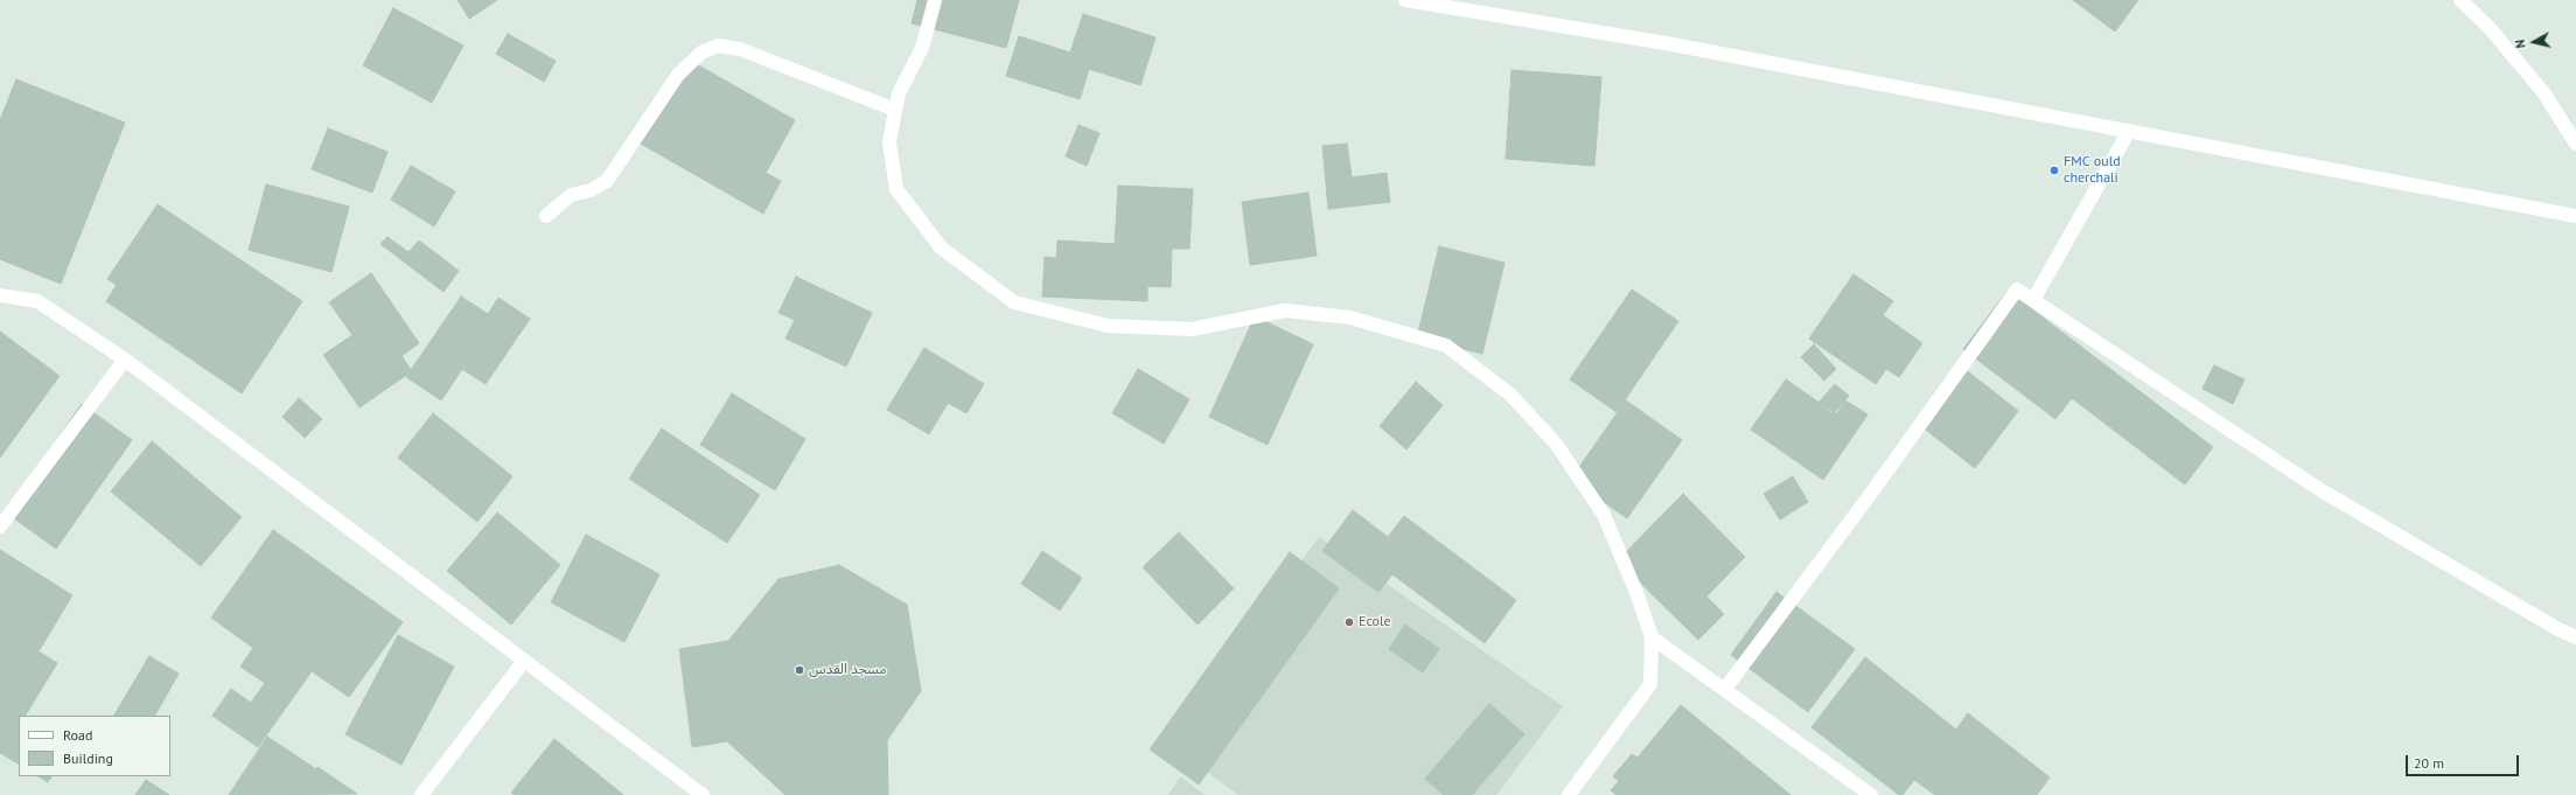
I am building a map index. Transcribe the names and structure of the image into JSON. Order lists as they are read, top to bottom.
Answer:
{
  "places": ["FMC ould cherchali", "Ecole", "مسجد القدس"],
  "legend": ["Road", "Building"],
  "scale_bar": "20 m",
  "north": "left"
}
